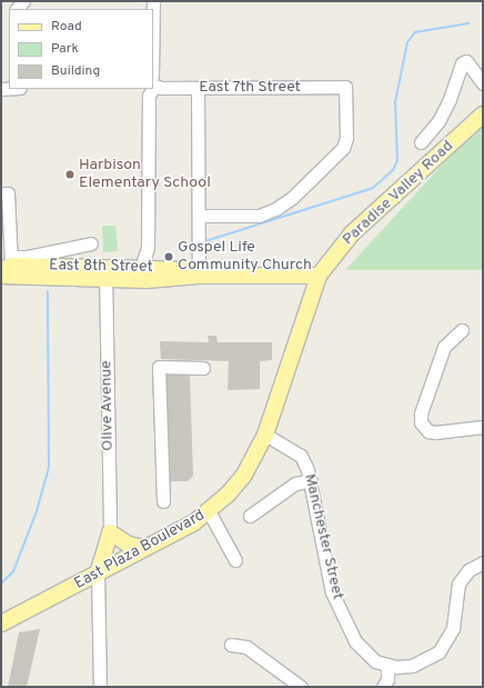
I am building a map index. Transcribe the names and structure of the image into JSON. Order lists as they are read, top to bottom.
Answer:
{
  "streets": {
    "main road": ["Paradise Valley Road", "East 8th Street", "East Plaza Boulevard"],
    "street": ["East 7th Street", "Olive Avenue", "Manchester Street"]
  },
  "crossings": [
    ["Paradise Valley Road", "East 8th Street"],
    ["Paradise Valley Road", "East Plaza Boulevard"],
    ["East 8th Street", "Olive Avenue"],
    ["East 8th Street", "East Plaza Boulevard"],
    ["Manchester Street", "East Plaza Boulevard"]
  ],
  "places": ["Harbison Elementary School", "Gospel Life Community Church"],
  "legend": ["Road", "Park", "Building"]
}
